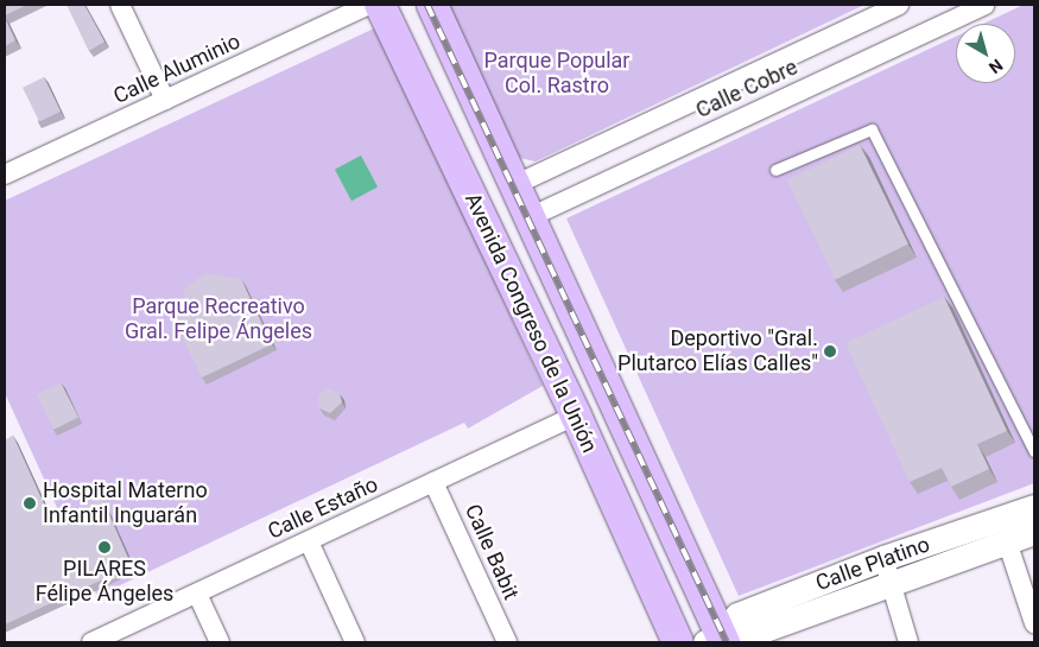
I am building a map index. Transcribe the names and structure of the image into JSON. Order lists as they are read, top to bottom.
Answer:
{
  "streets": {
    "main road": ["Avenida Congreso de la Unión"],
    "street": [
      "Calle Aluminio",
      "Calle Cobre",
      "Calle Estaño",
      "Calle Babit",
      "Calle Platino"
    ]
  },
  "crossings": [
    ["Calle Cobre", "Avenida Congreso de la Unión"],
    ["Avenida Congreso de la Unión", "Calle Estaño"],
    ["Avenida Congreso de la Unión", "Calle Platino"],
    ["Calle Estaño", "Calle Babit"]
  ],
  "parks": ["Parque Popular Col. Rastro", "Parque Recreativo Gral. Felipe Ángeles"],
  "places": ["Deportivo \"Gral. Plutarco Elías Calles\"", "Hospital Materno Infantil Inguarán", "PILARES Félipe Ángeles"],
  "north": "bottom right"
}
